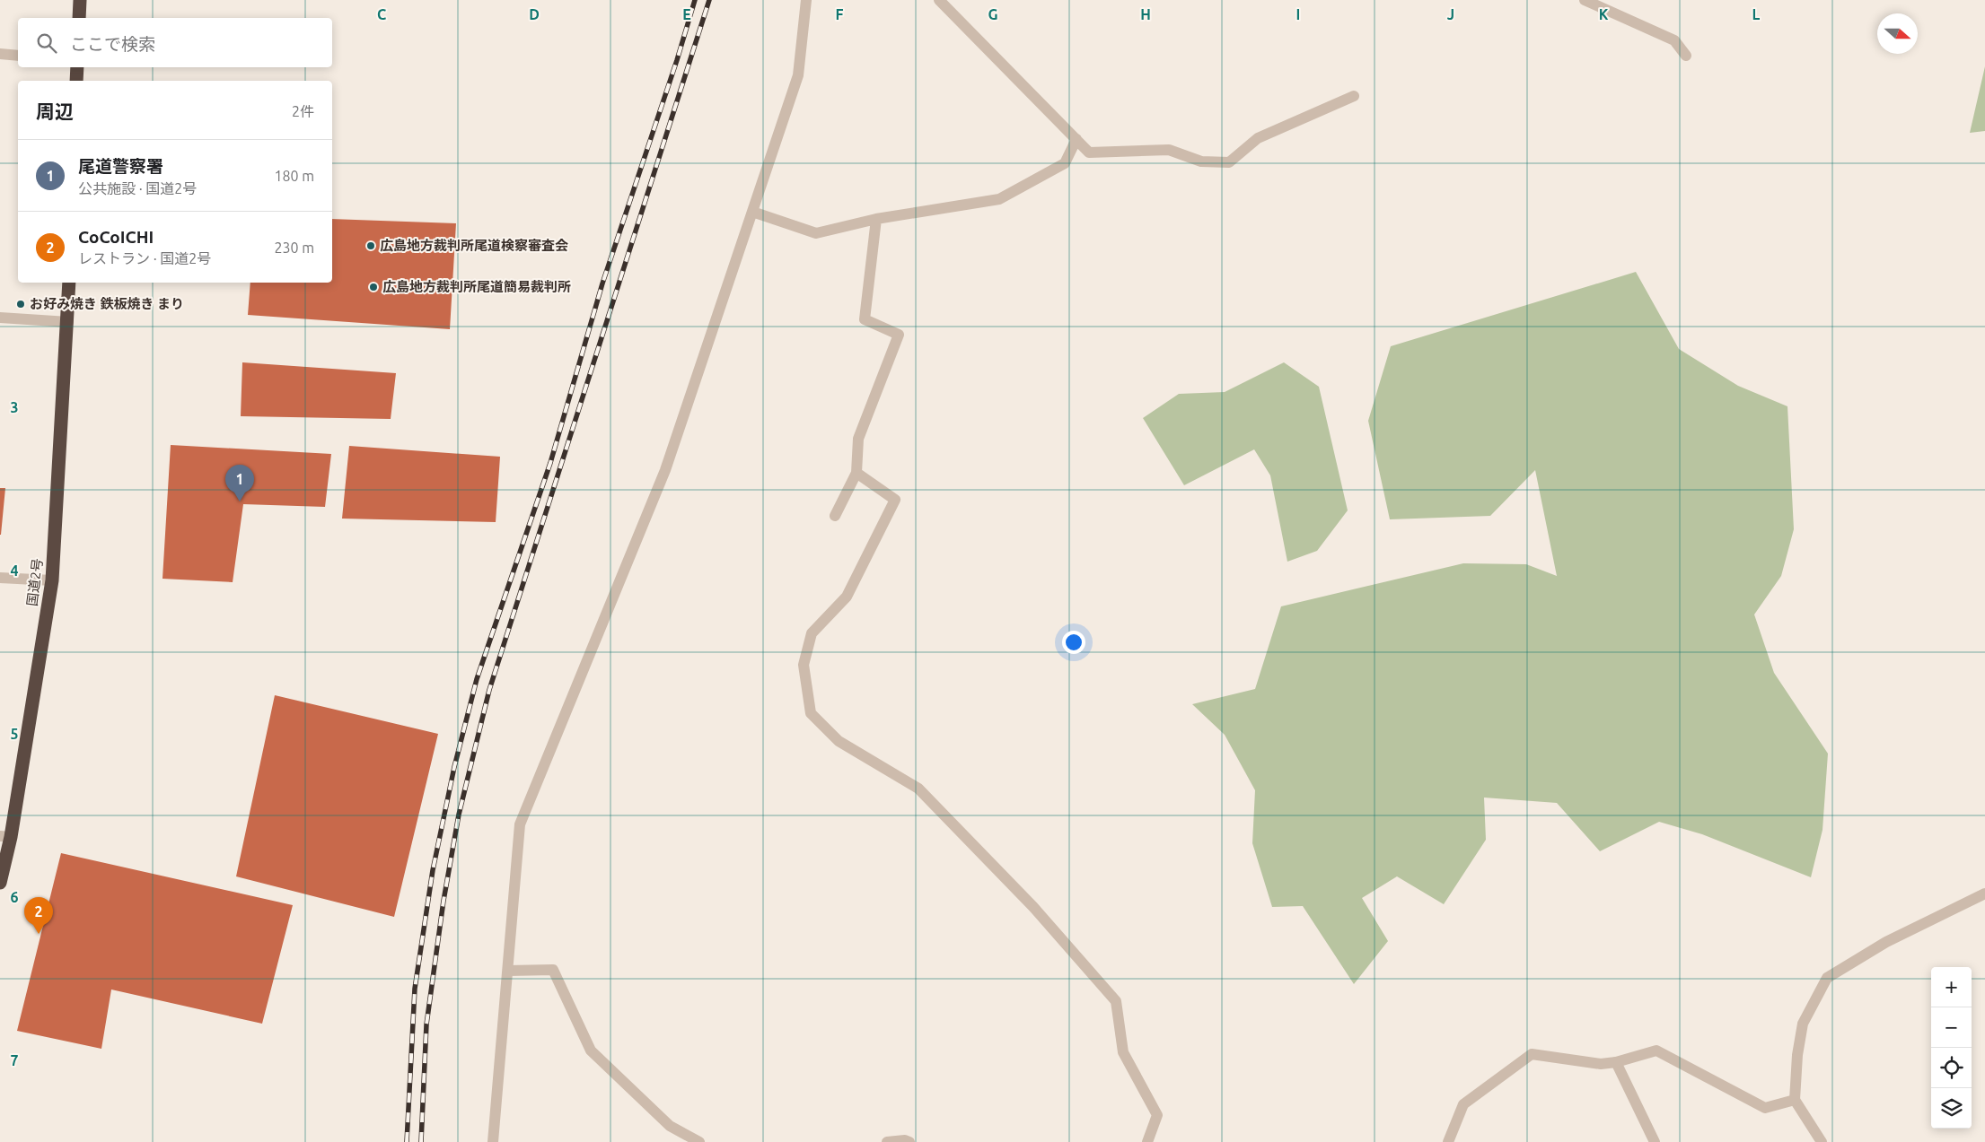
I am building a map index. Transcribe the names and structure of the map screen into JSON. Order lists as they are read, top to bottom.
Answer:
{
  "streets": {
    "highway": ["国道2号"]
  },
  "places": ["広島地方裁判所尾道検察審査会", "広島地方裁判所尾道簡易裁判所", "お好み焼き 鉄板焼き まり"],
  "north": "right",
  "page": {
    "search": "ここで検索",
    "heading": ["周辺", "2件"],
    "list": [
      {
        "mark": "1",
        "name": "尾道警察署",
        "note": "公共施設 · 国道2号",
        "value": "180 m"
      },
      {
        "mark": "2",
        "name": "CoCoICHI",
        "note": "レストラン · 国道2号",
        "value": "230 m"
      }
    ],
    "pins": ["1", "2"],
    "map_buttons": ["+", "−"]
  },
  "grid": {
    "columns": [
      "C",
      "D",
      "E",
      "F",
      "G",
      "H",
      "I",
      "J",
      "K",
      "L"
    ],
    "rows": [
      "3",
      "4",
      "5",
      "6",
      "7"
    ]
  }
}
